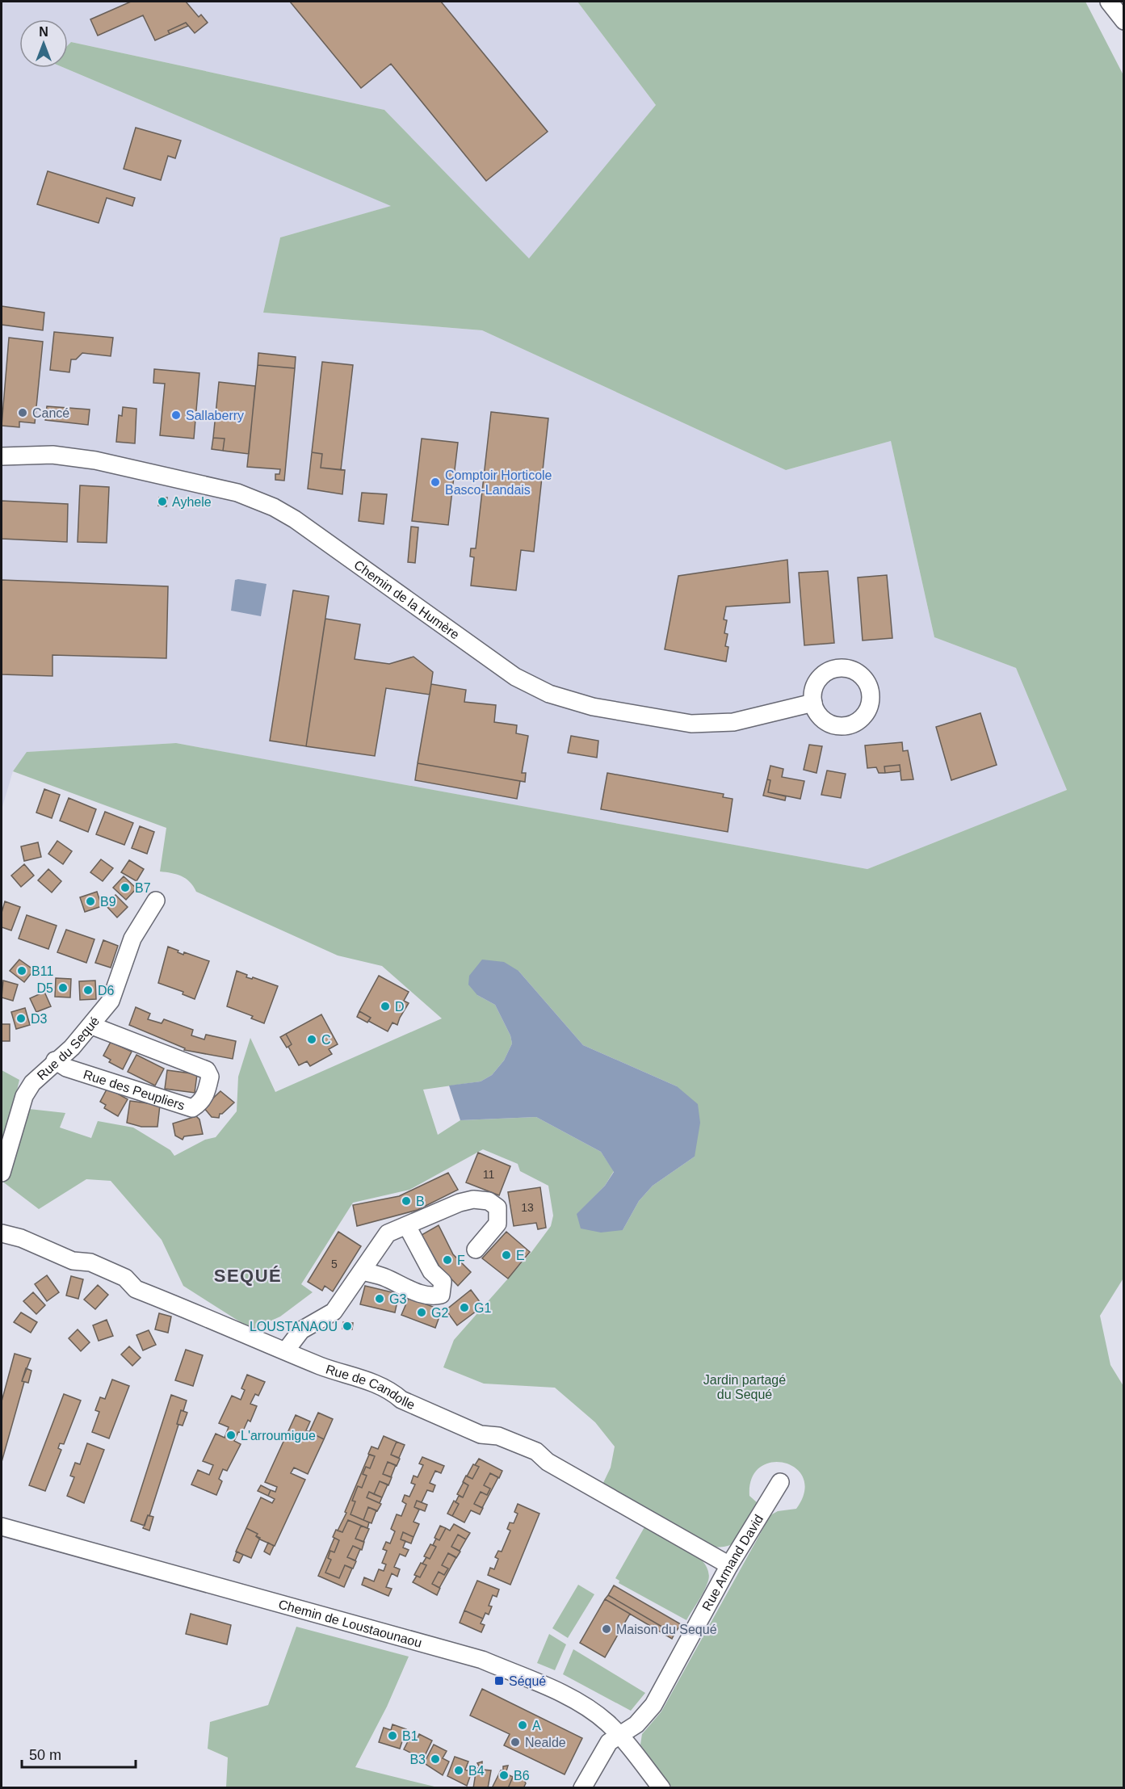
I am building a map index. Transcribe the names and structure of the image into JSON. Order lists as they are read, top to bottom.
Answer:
{
  "streets": {
    "street": [
      "Chemin de la Humère",
      "Rue du Sequé",
      "Rue des Peupliers",
      "Rue de Candolle",
      "Rue Armand David",
      "Chemin de Loustaounaou"
    ]
  },
  "crossings": [
    ["Rue du Sequé", "Rue des Peupliers"],
    ["Rue de Candolle", "Rue Armand David"],
    ["Rue Armand David", "Chemin de Loustaounaou"]
  ],
  "districts": ["SEQUÉ"],
  "parks": ["Jardin partagé du Sequé"],
  "places": {
    "other": [
      "Cancé",
      "Sallaberry",
      "Comptoir Horticole Basco-Landais",
      "Ayhele",
      "B7",
      "B9",
      "B11",
      "D5",
      "D6",
      "D",
      "D3",
      "C",
      "B",
      "E",
      "F",
      "G3",
      "G1",
      "G2",
      "LOUSTANAOU",
      "L'arroumigue",
      "Maison du Sequé",
      "A",
      "B1",
      "Nealde",
      "B3",
      "B4",
      "B6"
    ],
    "transit": ["Séqué"]
  },
  "house_numbers": ["11", "13", "5"],
  "scale_bar": "50 m",
  "north": "top"
}
